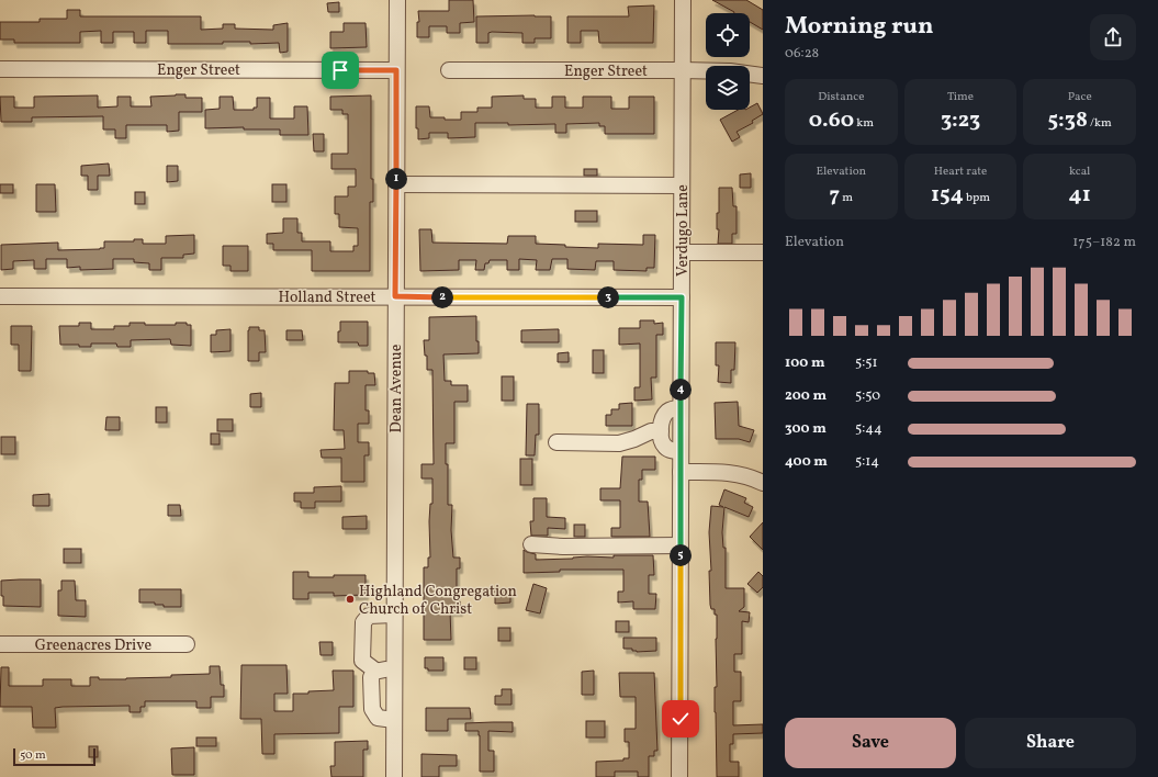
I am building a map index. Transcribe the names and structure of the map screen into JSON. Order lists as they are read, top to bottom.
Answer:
{
  "streets": {
    "street": [
      "Enger Street",
      "Verdugo Lane",
      "Holland Street",
      "Dean Avenue",
      "Greenacres Drive"
    ]
  },
  "crossings": [
    ["Enger Street", "Verdugo Lane"],
    ["Enger Street", "Dean Avenue"],
    ["Verdugo Lane", "Holland Street"],
    ["Holland Street", "Dean Avenue"]
  ],
  "places": ["Highland Congregation Church of Christ"],
  "scale_bar": "50 m",
  "page": {
    "heading": ["Morning run", "06:28"],
    "stats": [
      ["Distance", "0.60 km"],
      ["Time", "3:23"],
      ["Pace", "5:38 /km"],
      ["Elevation", "7 m"],
      ["Heart rate", "154 bpm"],
      ["kcal", "41"]
    ],
    "pins": [
      "1",
      "2",
      "3",
      "4",
      "5"
    ],
    "chart": ["Elevation", "175–182 m"],
    "list": [
      {
        "name": "100 m",
        "note": "5:51"
      },
      {
        "name": "200 m",
        "note": "5:50"
      },
      {
        "name": "300 m",
        "note": "5:44"
      },
      {
        "name": "400 m",
        "note": "5:14"
      }
    ],
    "buttons": ["Save", "Share"],
    "scale": "50 m"
  }
}
